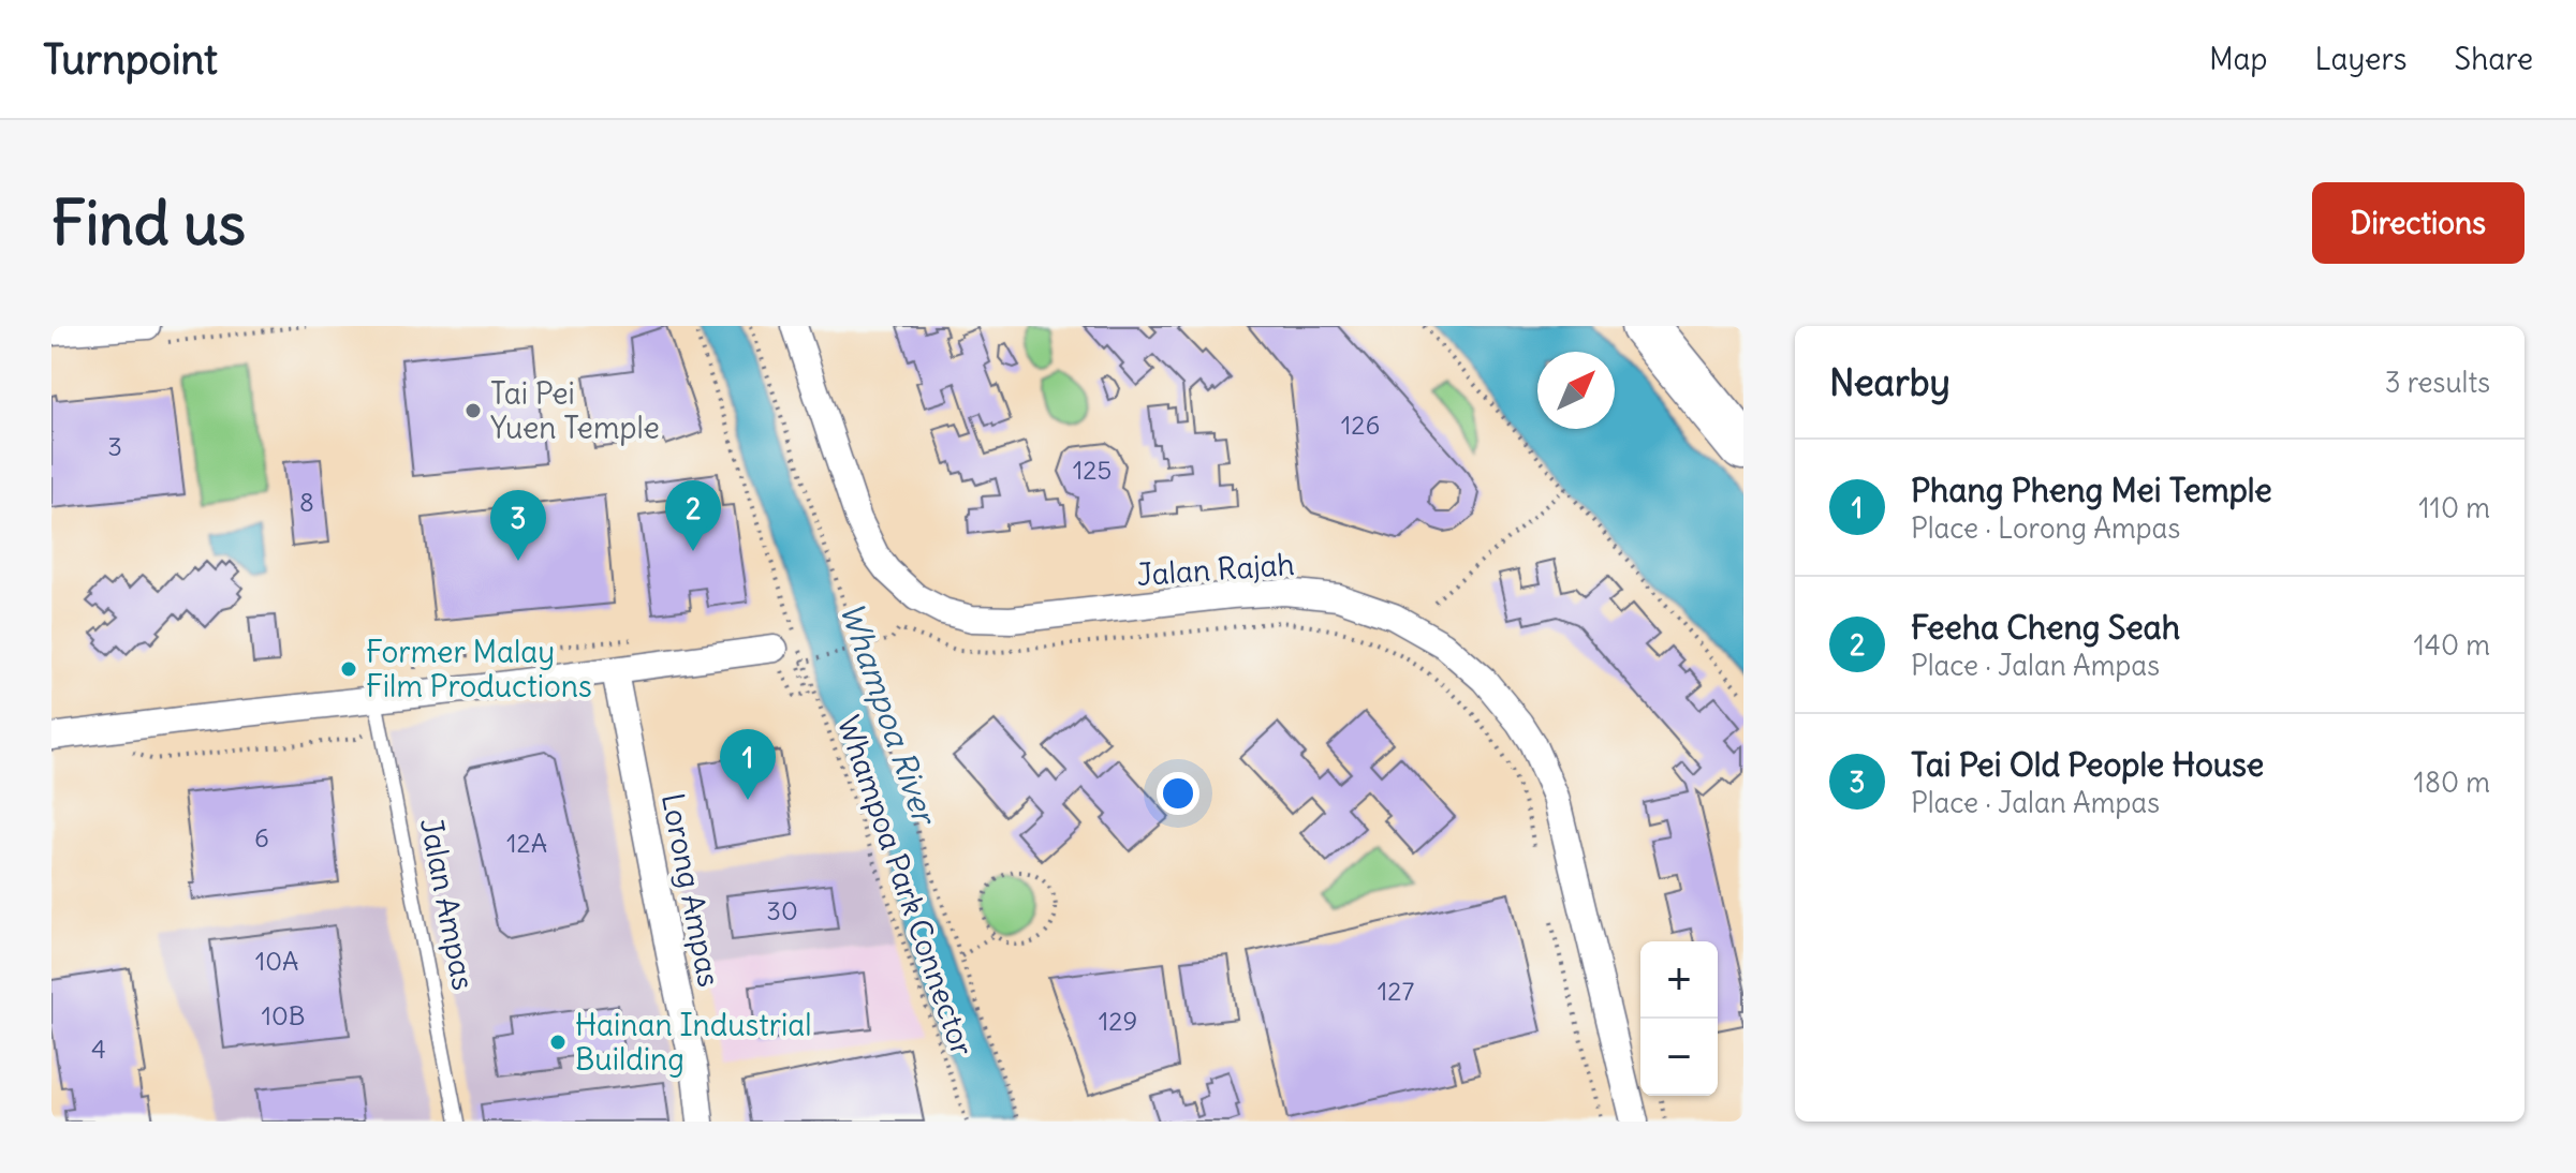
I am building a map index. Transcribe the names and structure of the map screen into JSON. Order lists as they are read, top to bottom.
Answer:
{
  "streets": {
    "street": ["Jalan Rajah", "Lorong Ampas"],
    "lane": ["Jalan Ampas"],
    "path": ["Whampoa Park Connector"]
  },
  "water": ["Whampoa River"],
  "places": ["Tai Pei Yuen Temple", "Former Malay Film Productions", "Hainan Industrial Building"],
  "house_numbers": [
    "126",
    "3",
    "125",
    "8",
    "6",
    "12A",
    "30",
    "10A",
    "127",
    "10B",
    "129",
    "4"
  ],
  "north": "top right",
  "page": {
    "header": "Turnpoint",
    "nav": ["Map", "Layers", "Share"],
    "buttons": "Directions",
    "title": "Find us",
    "heading": ["Nearby", "3 results"],
    "list": [
      {
        "mark": "1",
        "name": "Phang Pheng Mei Temple",
        "note": "Place · Lorong Ampas",
        "value": "110 m"
      },
      {
        "mark": "2",
        "name": "Feeha Cheng Seah",
        "note": "Place · Jalan Ampas",
        "value": "140 m"
      },
      {
        "mark": "3",
        "name": "Tai Pei Old People House",
        "note": "Place · Jalan Ampas",
        "value": "180 m"
      }
    ],
    "pins": ["2", "3", "1"],
    "map_buttons": ["+", "−"]
  }
}
